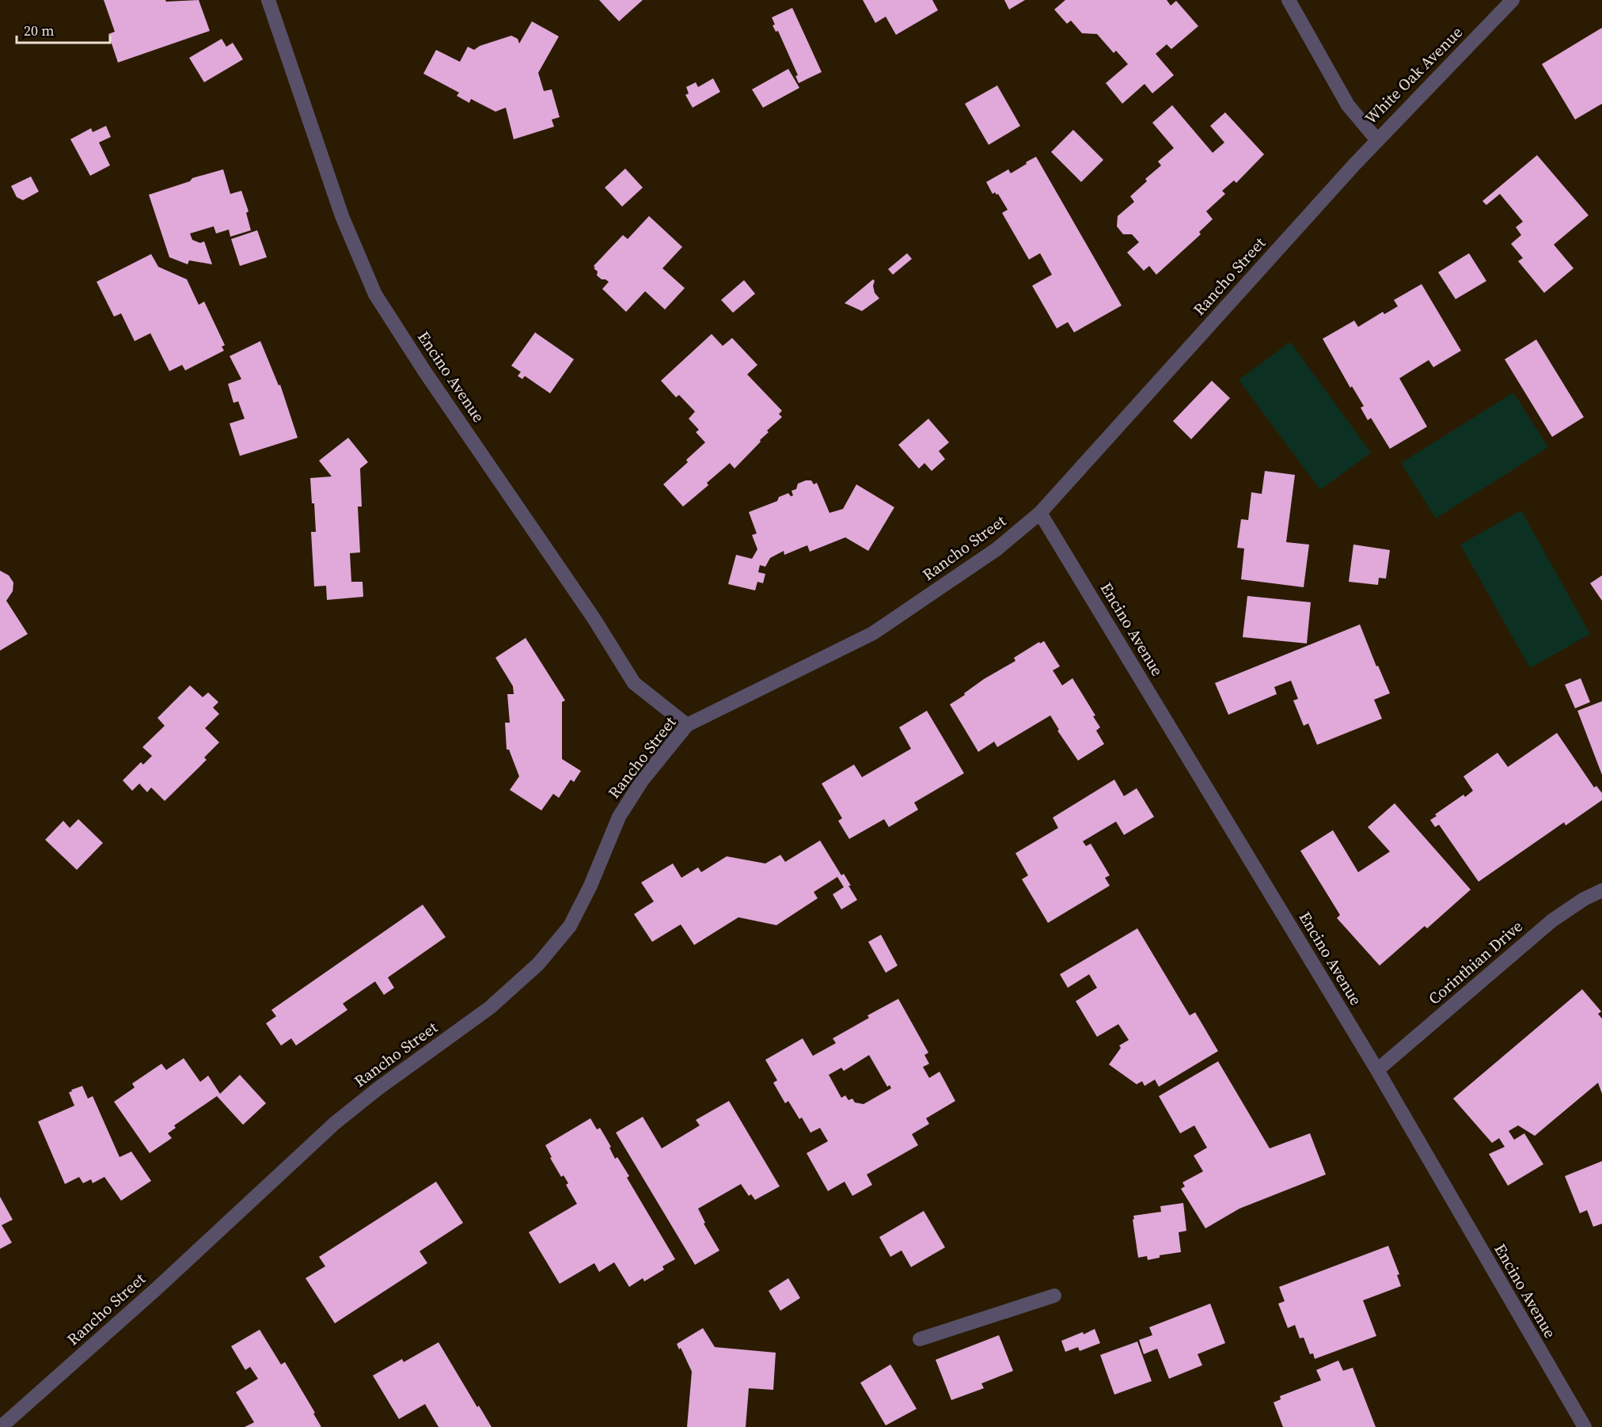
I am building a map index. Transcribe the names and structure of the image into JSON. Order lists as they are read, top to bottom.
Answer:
{
  "streets": {
    "street": [
      "White Oak Avenue",
      "Rancho Street",
      "Encino Avenue",
      "Corinthian Drive"
    ]
  },
  "crossings": [
    ["White Oak Avenue", "Rancho Street"],
    ["Rancho Street", "Encino Avenue"],
    ["Encino Avenue", "Corinthian Drive"]
  ],
  "scale_bar": "20 m"
}
